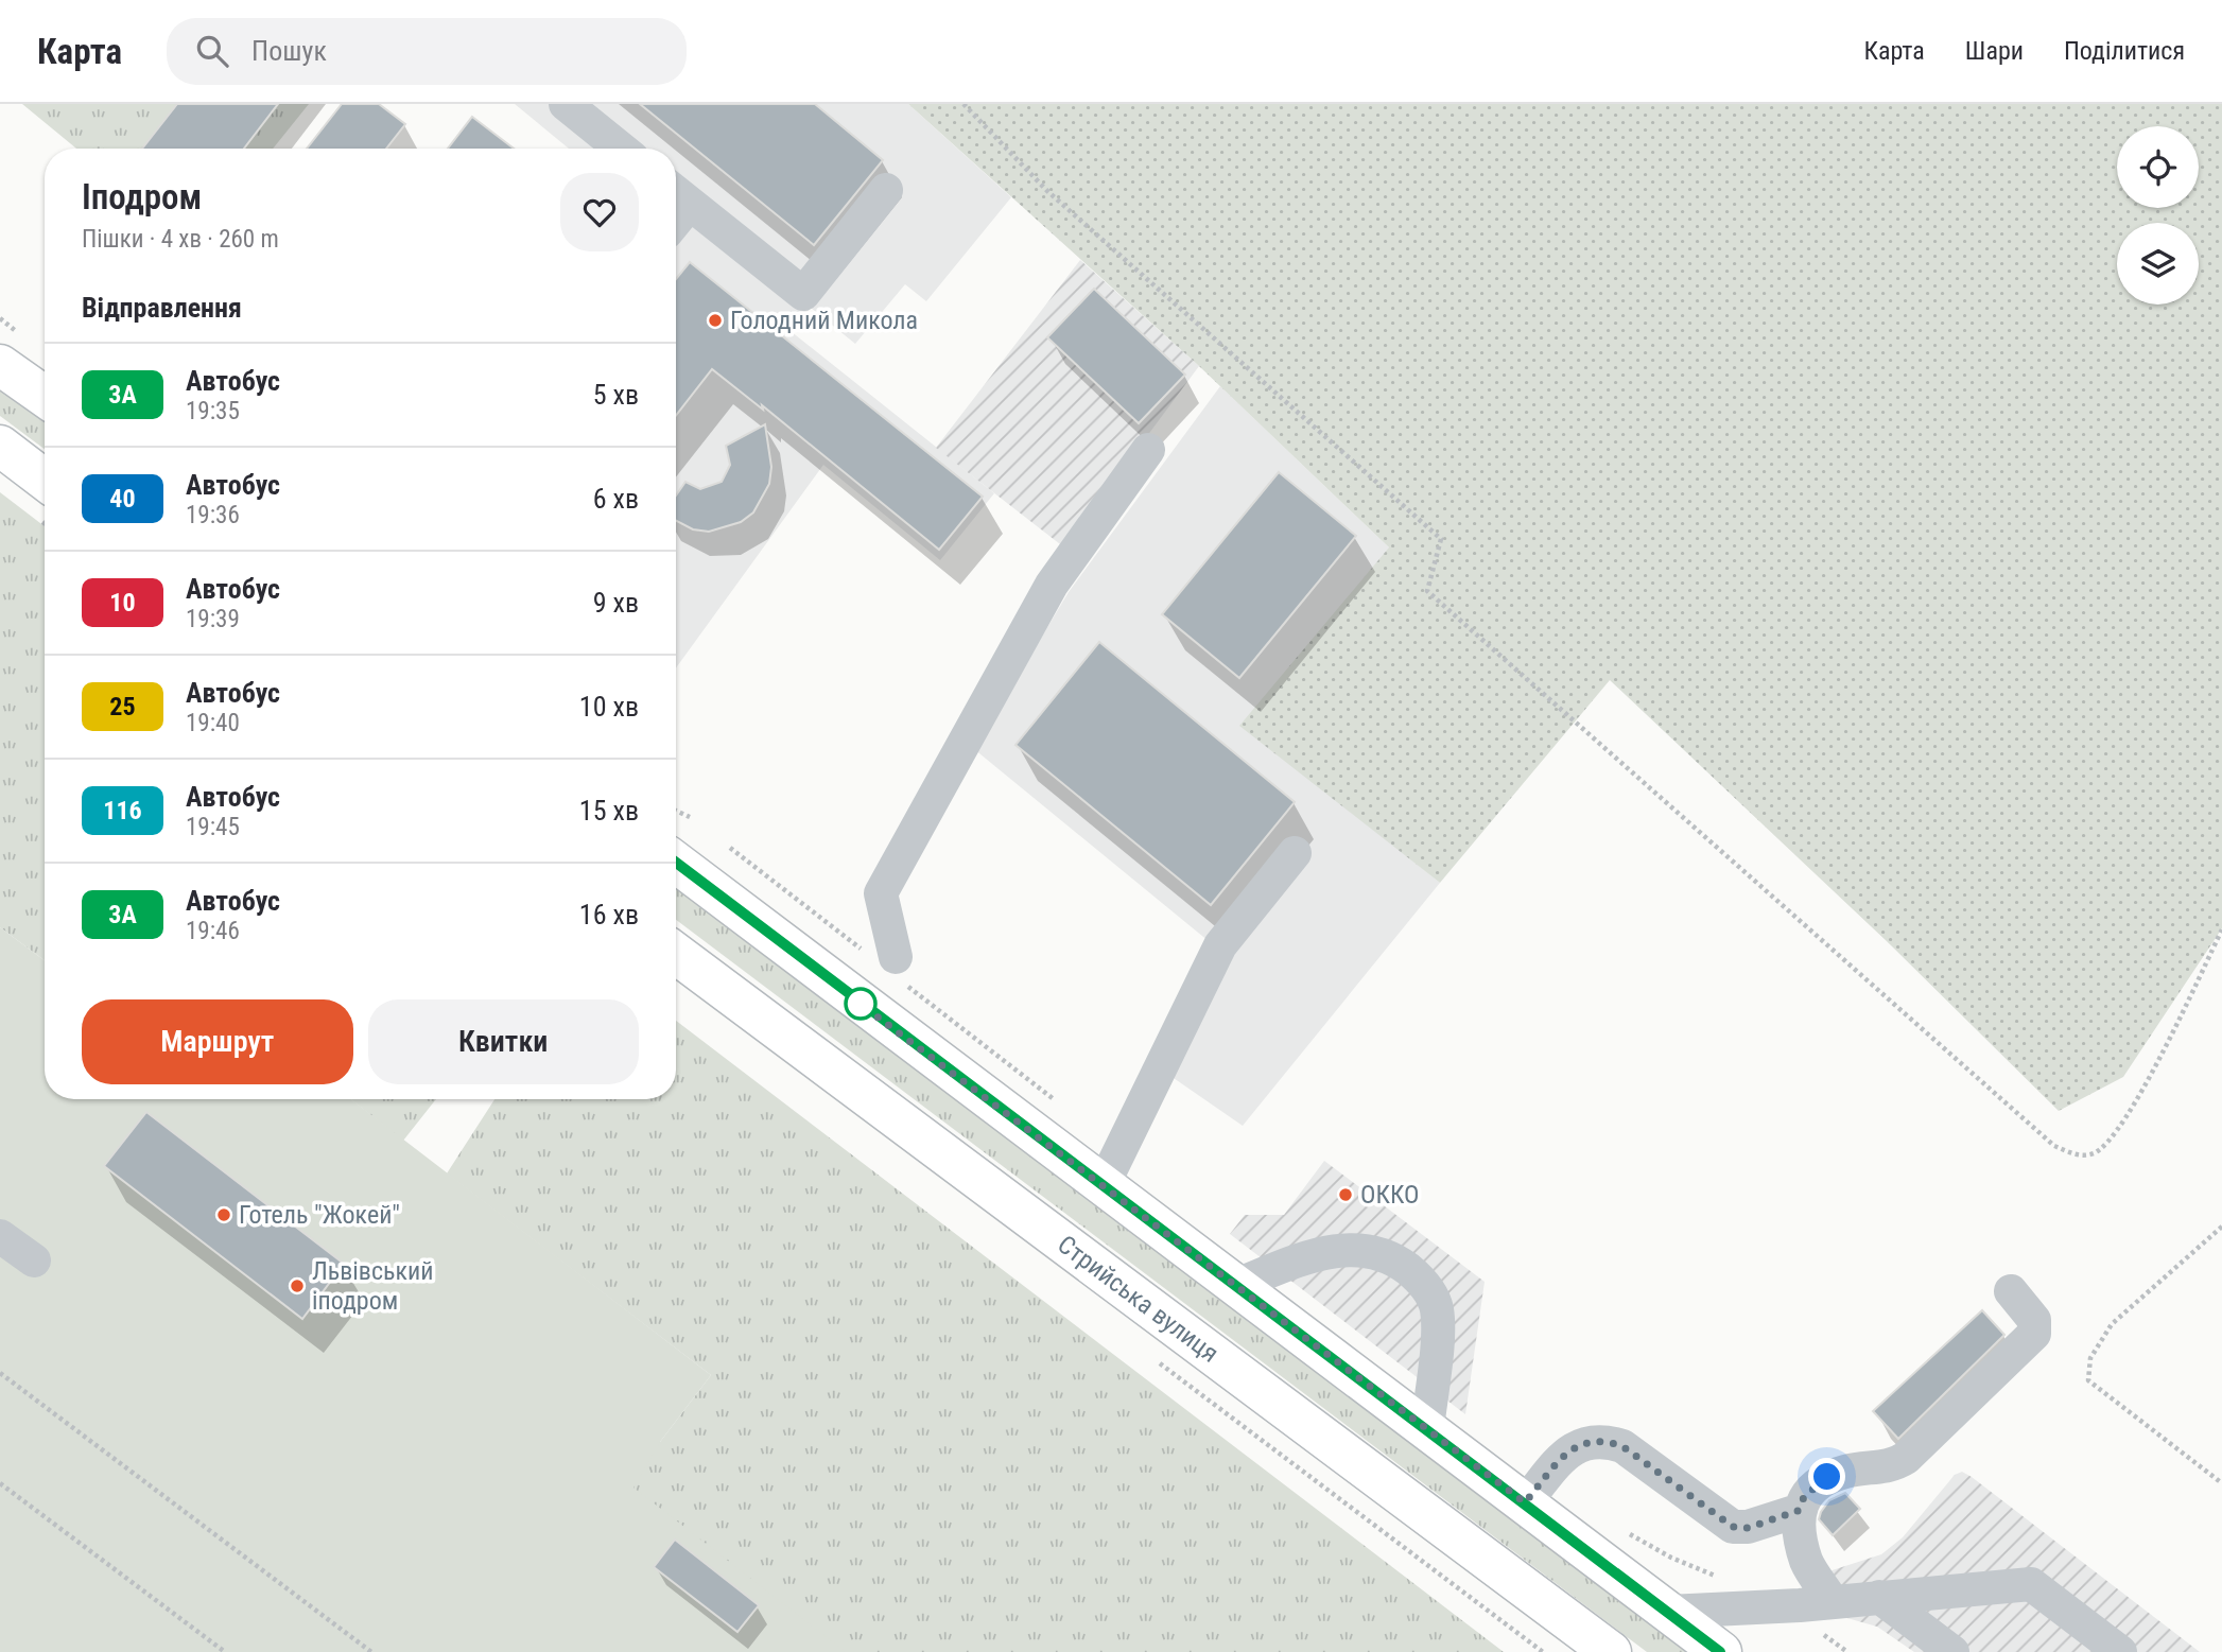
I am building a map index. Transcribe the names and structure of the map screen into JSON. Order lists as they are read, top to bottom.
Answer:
{
  "streets": {
    "main road": ["Стрийська вулиця"]
  },
  "places": [
    "Голодний Микола",
    "ОККО",
    "Готель \"Жокей\"",
    "Львівський іподром"
  ],
  "lines": ["bus line 3А"],
  "page": {
    "header": "Карта",
    "search": "Пошук",
    "nav": ["Карта", "Шари", "Поділитися"],
    "heading": [
      ["Іподром", "Пішки · 4 хв · 260 m"],
      "Відправлення"
    ],
    "list": [
      {
        "mark": "3А",
        "name": "Автобус",
        "note": "19:35",
        "value": "5 хв"
      },
      {
        "mark": "40",
        "name": "Автобус",
        "note": "19:36",
        "value": "6 хв"
      },
      {
        "mark": "10",
        "name": "Автобус",
        "note": "19:39",
        "value": "9 хв"
      },
      {
        "mark": "25",
        "name": "Автобус",
        "note": "19:40",
        "value": "10 хв"
      },
      {
        "mark": "116",
        "name": "Автобус",
        "note": "19:45",
        "value": "15 хв"
      },
      {
        "mark": "3А",
        "name": "Автобус",
        "note": "19:46",
        "value": "16 хв"
      }
    ],
    "buttons": ["Маршрут", "Квитки"]
  }
}
